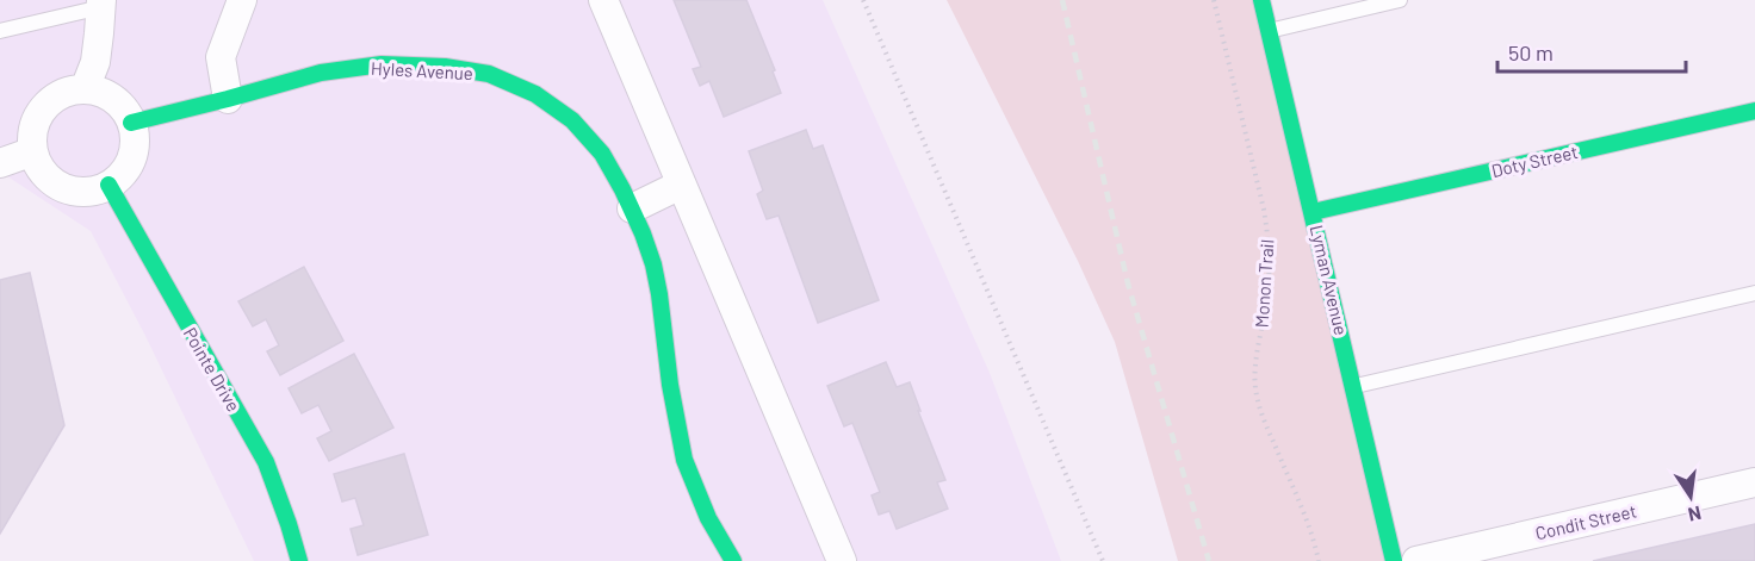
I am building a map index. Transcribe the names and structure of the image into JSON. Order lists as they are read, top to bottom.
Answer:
{
  "streets": {
    "street": [
      "Hyles Avenue",
      "Doty Street",
      "Lyman Avenue",
      "Pointe Drive",
      "Condit Street"
    ],
    "path": ["Monon Trail"]
  },
  "crossings": [
    ["Hyles Avenue", "Pointe Drive"],
    ["Doty Street", "Lyman Avenue"]
  ],
  "scale_bar": "50 m",
  "north": "bottom"
}
